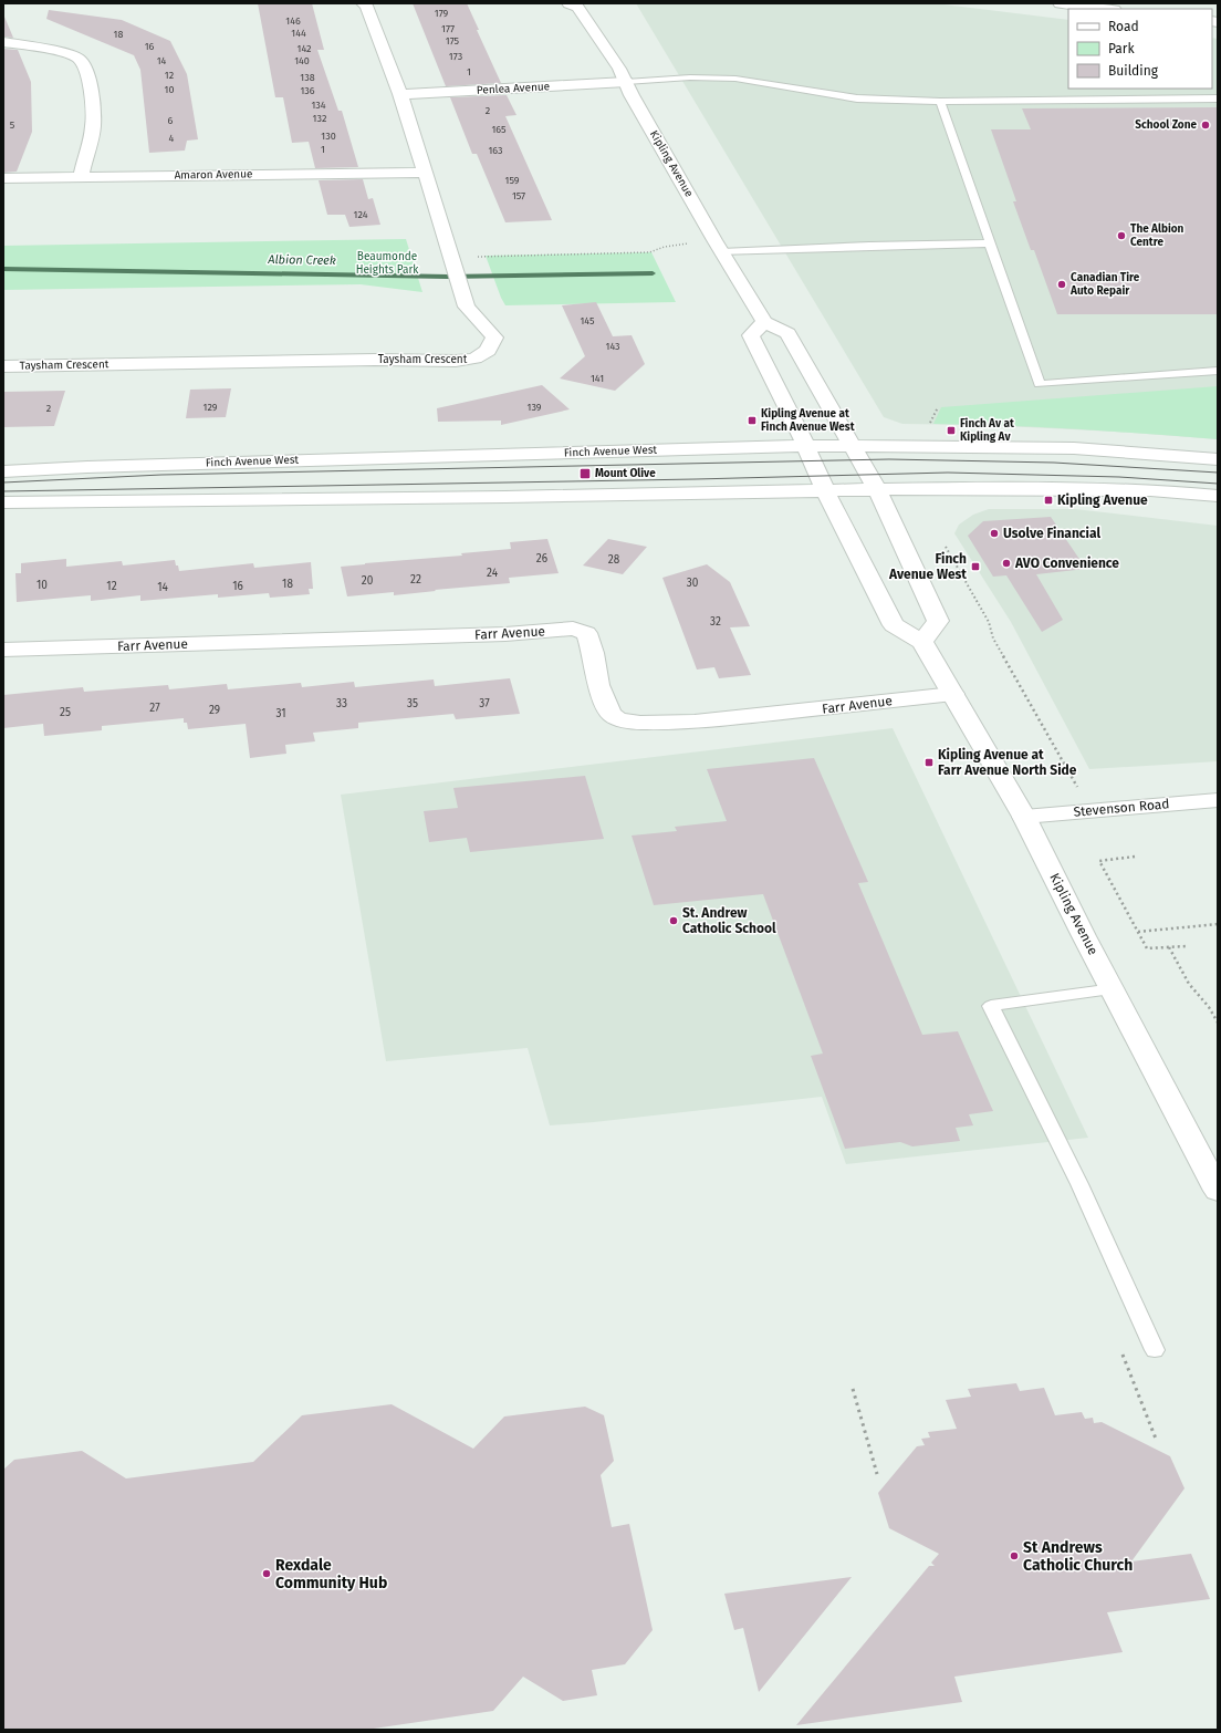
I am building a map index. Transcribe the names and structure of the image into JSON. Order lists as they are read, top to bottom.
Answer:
{
  "streets": {
    "main road": [
      "Penlea Avenue",
      "Kipling Avenue",
      "Amaron Avenue",
      "Taysham Crescent",
      "Finch Avenue West",
      "Farr Avenue",
      "Stevenson Road"
    ]
  },
  "crossings": [
    ["Penlea Avenue", "Kipling Avenue"],
    ["Penlea Avenue", "Taysham Crescent"],
    ["Kipling Avenue", "Finch Avenue West"],
    ["Kipling Avenue", "Farr Avenue"],
    ["Kipling Avenue", "Stevenson Road"],
    ["Amaron Avenue", "Taysham Crescent"]
  ],
  "water": ["Albion Creek"],
  "parks": ["Beaumonde Heights Park"],
  "places": {
    "other": [
      "School Zone",
      "The Albion Centre",
      "Canadian Tire Auto Repair",
      "Usolve Financial",
      "AVO Convenience",
      "St. Andrew Catholic School",
      "St Andrews Catholic Church",
      "Rexdale Community Hub"
    ],
    "transit": [
      "Kipling Avenue at Finch Avenue West",
      "Finch Av at Kipling Av",
      "Mount Olive",
      "Kipling Avenue",
      "Finch Avenue West",
      "Kipling Avenue at Farr Avenue North Side"
    ]
  },
  "house_numbers": [
    "179",
    "146",
    "177",
    "144",
    "18",
    "175",
    "16",
    "142",
    "173",
    "14",
    "140",
    "1",
    "12",
    "138",
    "10",
    "136",
    "134",
    "2",
    "132",
    "6",
    "5",
    "165",
    "130",
    "4",
    "1",
    "163",
    "159",
    "157",
    "124",
    "145",
    "143",
    "141",
    "129",
    "139",
    "2",
    "26",
    "28",
    "24",
    "22",
    "20",
    "30",
    "18",
    "10",
    "12",
    "16",
    "14",
    "32",
    "33",
    "35",
    "37",
    "27",
    "29",
    "25",
    "31"
  ],
  "legend": ["Road", "Park", "Building"]
}
